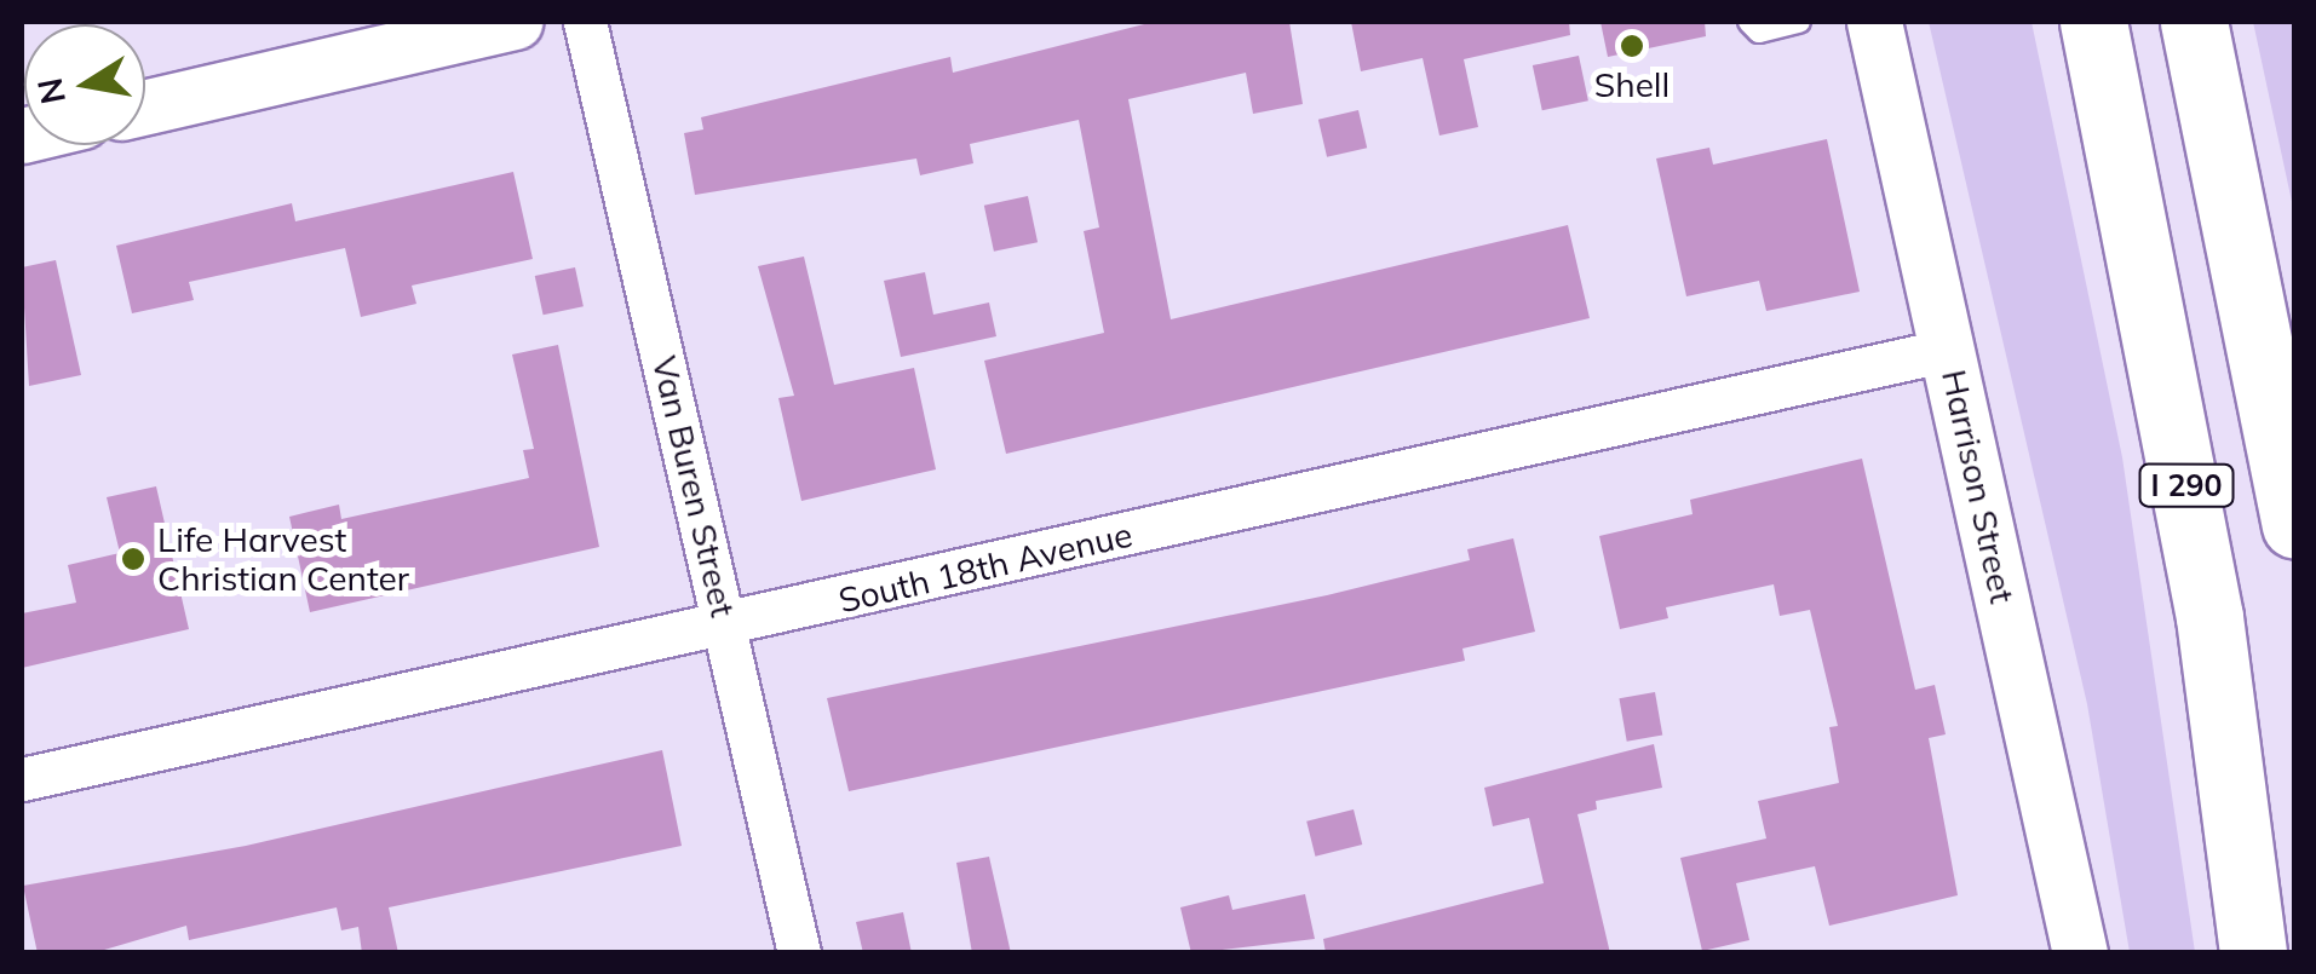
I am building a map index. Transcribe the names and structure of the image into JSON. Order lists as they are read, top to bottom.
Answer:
{
  "streets": {
    "highway": ["I 290"],
    "street": ["Van Buren Street", "Harrison Street", "South 18th Avenue"]
  },
  "crossings": [
    ["Van Buren Street", "South 18th Avenue"],
    ["Harrison Street", "South 18th Avenue"]
  ],
  "places": ["Shell", "Life Harvest Christian Center"],
  "north": "left"
}
